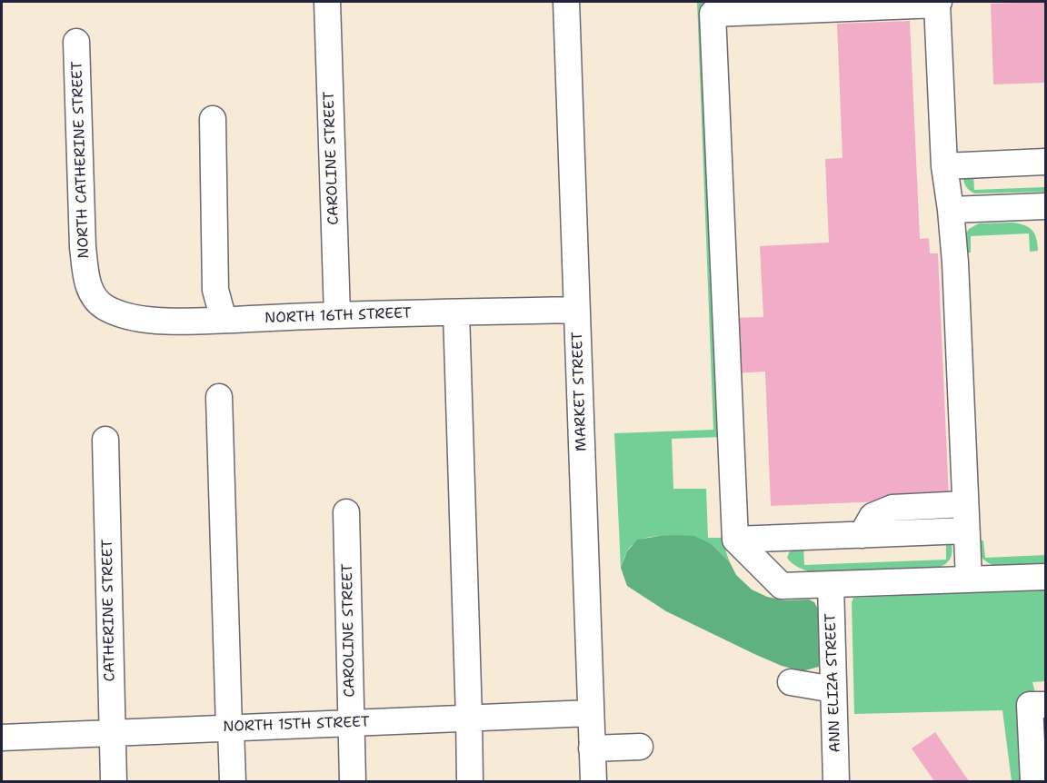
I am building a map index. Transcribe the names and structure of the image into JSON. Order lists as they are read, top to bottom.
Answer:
{
  "streets": {
    "street": [
      "CAROLINE STREET",
      "NORTH CATHERINE STREET",
      "NORTH 16TH STREET",
      "MARKET STREET",
      "CATHERINE STREET",
      "ANN ELIZA STREET",
      "NORTH 15TH STREET"
    ]
  },
  "crossings": [
    ["CAROLINE STREET", "NORTH 16TH STREET"],
    ["CAROLINE STREET", "NORTH 15TH STREET"],
    ["NORTH CATHERINE STREET", "NORTH 16TH STREET"],
    ["NORTH 16TH STREET", "MARKET STREET"],
    ["MARKET STREET", "NORTH 15TH STREET"],
    ["CATHERINE STREET", "NORTH 15TH STREET"]
  ]
}
